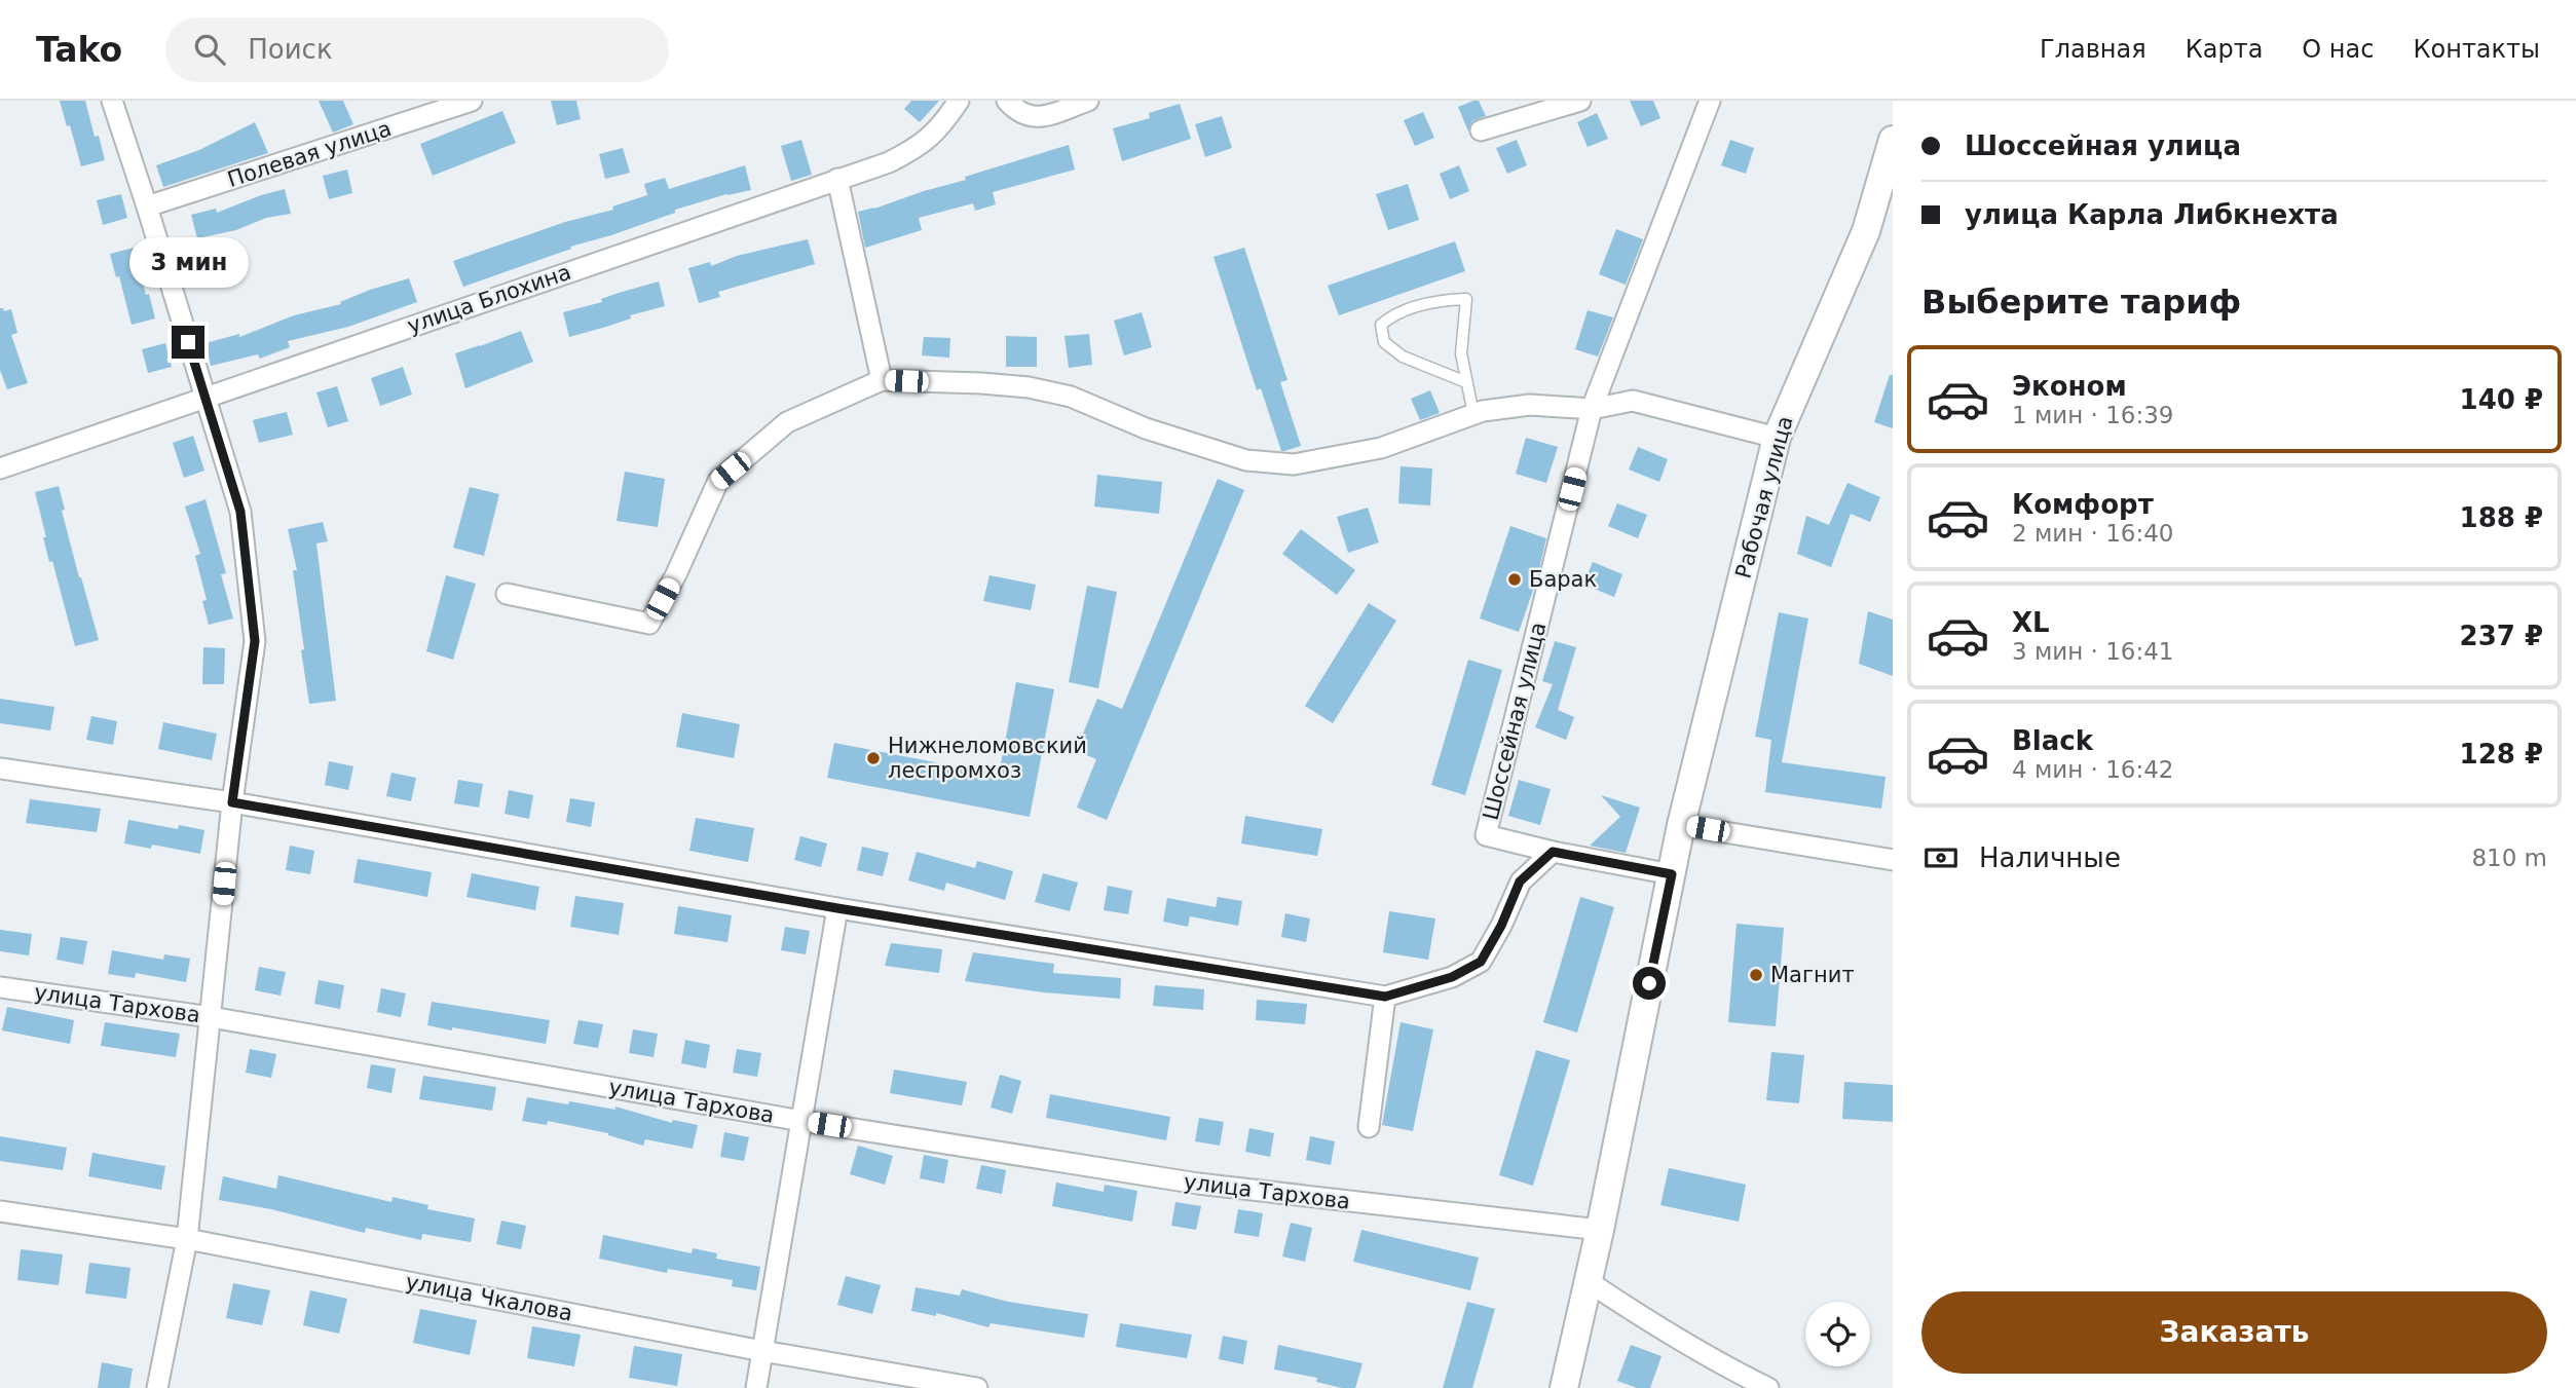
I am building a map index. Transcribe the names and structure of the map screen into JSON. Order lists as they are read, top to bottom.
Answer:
{
  "streets": {
    "main road": ["Рабочая улица"],
    "street": [
      "Полевая улица",
      "улица Блохина",
      "Шоссейная улица",
      "улица Тархова",
      "улица Чкалова"
    ]
  },
  "places": ["Барак", "Нижнеломовский леспромхоз", "Магнит"],
  "page": {
    "header": "Tako",
    "search": "Поиск",
    "nav": [
      "Главная",
      "Карта",
      "О нас",
      "Контакты"
    ],
    "banner": ["Шоссейная улица", "улица Карла Либкнехта"],
    "bubble": "3 мин",
    "heading": "Выберите тариф",
    "list": [
      {
        "name": "Эконом",
        "note": "1 мин · 16:39",
        "value": "140 ₽"
      },
      {
        "name": "Комфорт",
        "note": "2 мин · 16:40",
        "value": "188 ₽"
      },
      {
        "name": "XL",
        "note": "3 мин · 16:41",
        "value": "237 ₽"
      },
      {
        "name": "Black",
        "note": "4 мин · 16:42",
        "value": "128 ₽"
      }
    ],
    "pay": ["Наличные", "810 m"],
    "buttons": "Заказать"
  }
}
